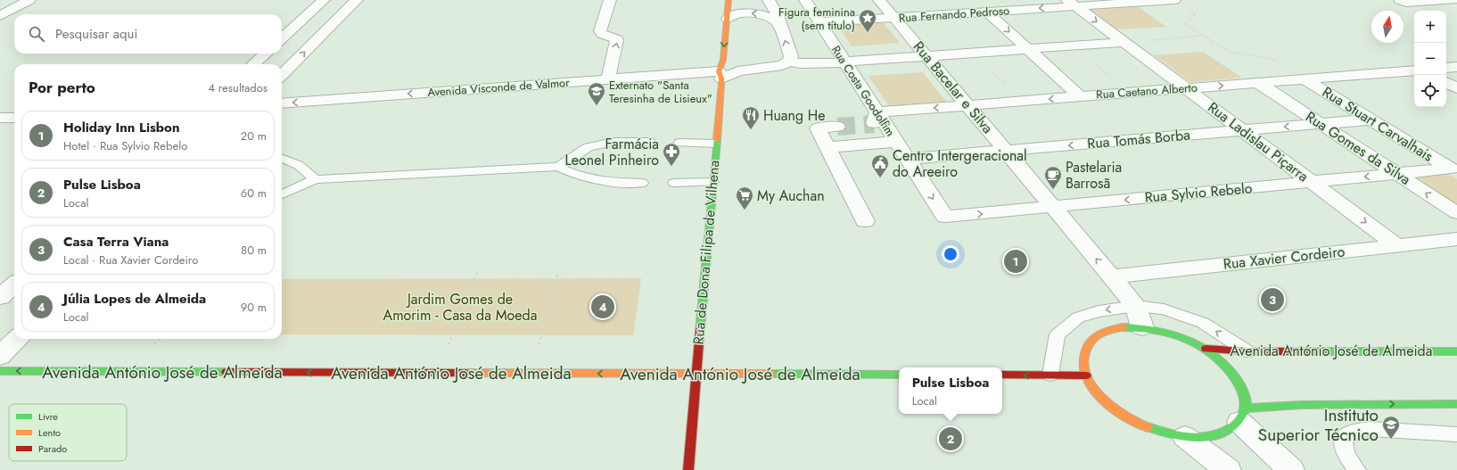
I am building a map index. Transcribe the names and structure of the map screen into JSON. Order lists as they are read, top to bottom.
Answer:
{
  "streets": {
    "street": [
      "Rua Fernando Pedroso",
      "Avenida Visconde de Valmor",
      "Rua Bacelar e Silva",
      "Rua Costa Goodolfim",
      "Rua Caetano Alberto",
      "Rua Stuart Carvalhais",
      "Rua Tomás Borba",
      "Rua Ladislau Piçarra",
      "Rua Gomes da Silva",
      "Rua Sylvio Rebelo",
      "Rua de Dona Filipa de Vilhena",
      "Rua Xavier Cordeiro",
      "Avenida António José de Almeida"
    ]
  },
  "crossings": [
    ["Rua Fernando Pedroso", "Rua Bacelar e Silva"],
    ["Rua Fernando Pedroso", "Rua Costa Goodolfim"],
    ["Rua Fernando Pedroso", "Rua Ladislau Piçarra"],
    ["Avenida Visconde de Valmor", "Rua Bacelar e Silva"],
    ["Avenida Visconde de Valmor", "Rua Costa Goodolfim"],
    ["Avenida Visconde de Valmor", "Rua Ladislau Piçarra"],
    ["Avenida Visconde de Valmor", "Rua de Dona Filipa de Vilhena"],
    ["Rua Bacelar e Silva", "Rua Caetano Alberto"],
    ["Rua Bacelar e Silva", "Rua Tomás Borba"],
    ["Rua Bacelar e Silva", "Rua Sylvio Rebelo"],
    ["Rua Bacelar e Silva", "Rua Xavier Cordeiro"],
    ["Rua Costa Goodolfim", "Rua Caetano Alberto"],
    ["Rua Costa Goodolfim", "Rua Tomás Borba"],
    ["Rua Costa Goodolfim", "Rua Sylvio Rebelo"],
    ["Rua Caetano Alberto", "Rua Stuart Carvalhais"],
    ["Rua Caetano Alberto", "Rua Ladislau Piçarra"],
    ["Rua Caetano Alberto", "Rua Gomes da Silva"],
    ["Rua Stuart Carvalhais", "Rua Tomás Borba"],
    ["Rua Stuart Carvalhais", "Rua Sylvio Rebelo"],
    ["Rua Tomás Borba", "Rua Ladislau Piçarra"],
    ["Rua Tomás Borba", "Rua Gomes da Silva"],
    ["Rua Ladislau Piçarra", "Rua Sylvio Rebelo"],
    ["Rua Ladislau Piçarra", "Rua Xavier Cordeiro"],
    ["Rua Gomes da Silva", "Rua Sylvio Rebelo"],
    ["Rua de Dona Filipa de Vilhena", "Avenida António José de Almeida"]
  ],
  "one_way": ["Avenida Visconde de Valmor", "Rua Tomás Borba", "Avenida António José de Almeida"],
  "parks": ["Jardim Gomes de Amorim - Casa da Moeda"],
  "places": {
    "place": ["Figura feminina (sem título)"],
    "school or university": ["Externato \"Santa Teresinha de Lisieux\"", "Instituto Superior Técnico"],
    "restaurant": ["Huang He"],
    "pharmacy": ["Farmácia Leonel Pinheiro"],
    "public building": ["Centro Intergeracional do Areeiro"],
    "cafe": ["Pastelaria Barrosã"],
    "supermarket": ["My Auchan"]
  },
  "legend": ["Livre", "Lento", "Parado"],
  "north": "top",
  "page": {
    "map_buttons": ["+", "−"],
    "search": "Pesquisar aqui",
    "heading": ["Por perto", "4 resultados"],
    "list": [
      {
        "mark": "1",
        "name": "Holiday Inn Lisbon",
        "note": "Hotel · Rua Sylvio Rebelo",
        "value": "20 m"
      },
      {
        "mark": "2",
        "name": "Pulse Lisboa",
        "note": "Local",
        "value": "60 m"
      },
      {
        "mark": "3",
        "name": "Casa Terra Viana",
        "note": "Local · Rua Xavier Cordeiro",
        "value": "80 m"
      },
      {
        "mark": "4",
        "name": "Júlia Lopes de Almeida",
        "note": "Local",
        "value": "90 m"
      }
    ],
    "pins": [
      "1",
      "3",
      "4",
      "2"
    ],
    "popup": ["Pulse Lisboa", "Local"]
  }
}
